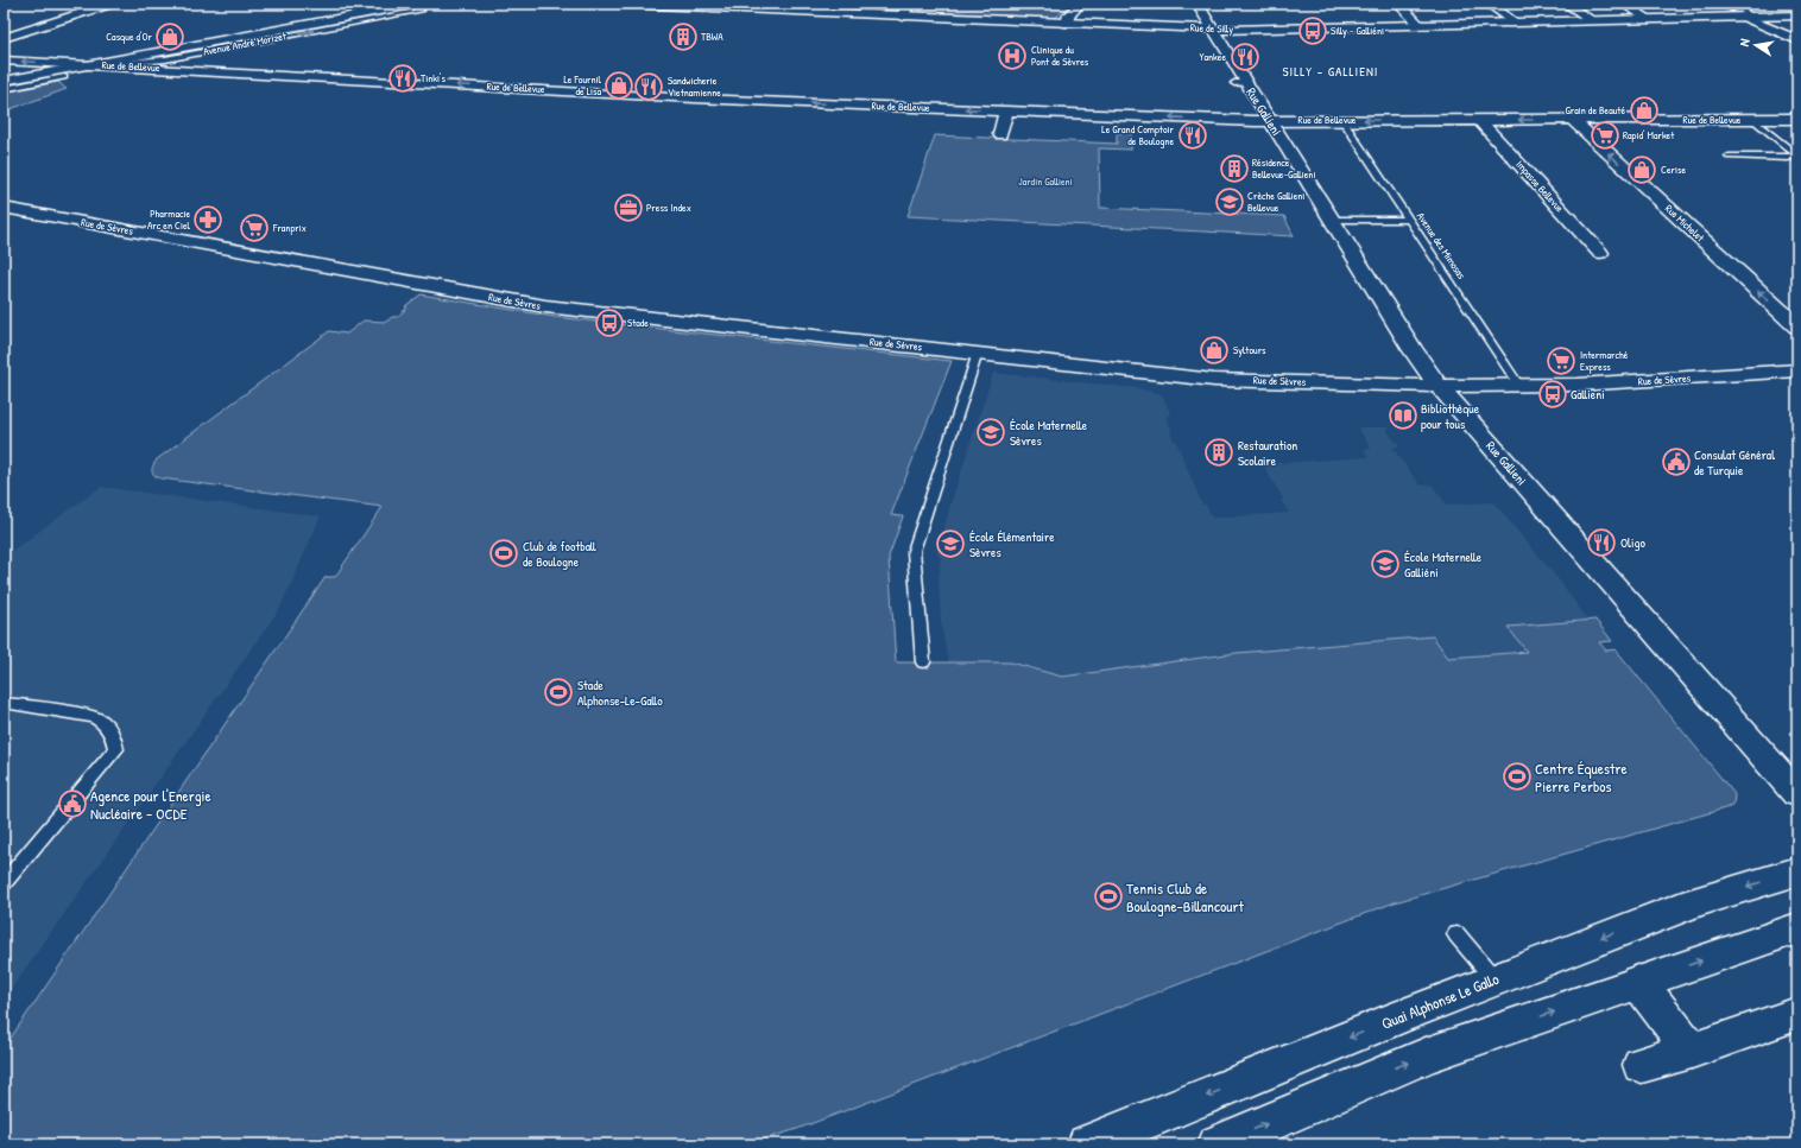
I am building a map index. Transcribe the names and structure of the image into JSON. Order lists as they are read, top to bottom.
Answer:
{
  "streets": {
    "street": [
      "Rue de Silly",
      "Avenue André Morizet",
      "Rue de Bellevue",
      "Rue Gallieni",
      "Impasse Bellevue",
      "Rue Michelet",
      "Rue de Sèvres",
      "Quai Alphonse Le Gallo"
    ],
    "lane": ["Avenue des Mimosas"]
  },
  "crossings": [
    ["Rue de Silly", "Rue Gallieni"],
    ["Avenue André Morizet", "Rue de Bellevue"],
    ["Rue de Bellevue", "Rue Gallieni"],
    ["Rue de Bellevue", "Impasse Bellevue"],
    ["Rue de Bellevue", "Rue Michelet"],
    ["Rue de Bellevue", "Avenue des Mimosas"],
    ["Rue Gallieni", "Rue de Sèvres"],
    ["Rue de Sèvres", "Avenue des Mimosas"]
  ],
  "one_way": ["Rue de Bellevue", "Rue Michelet"],
  "districts": ["SILLY - GALLIENI"],
  "parks": ["Jardin Gallieni"],
  "places": {
    "bus stop": ["Silly - Galliéni", "Stade", "Gallieni"],
    "shop": [
      "Casque d'Or",
      "Le Fournil de Lisa",
      "Grain de Beauté",
      "Cerise",
      "Syltours"
    ],
    "building": ["TBWA", "Résidence Bellevue-Gallieni", "Restauration Scolaire"],
    "hospital": ["Clinique du Pont de Sèvres"],
    "restaurant": [
      "Yankee",
      "Tinki's",
      "Sandwicherie Vietnamienne",
      "Le Grand Comptoir de Boulogne",
      "Oligo"
    ],
    "supermarket": ["Rapid' Market", "Franprix", "Intermarché Express"],
    "school or university": [
      "Crèche Gallieni Bellevue",
      "École Maternelle Sèvres",
      "École Élémentaire Sèvres",
      "École Maternelle Galliéni"
    ],
    "office": ["Press Index"],
    "pharmacy": ["Pharmacie Arc en Ciel"],
    "library": ["Bibliothèque pour tous"],
    "public building": ["Consulat Général de Turquie", "Agence pour l'Energie Nucléaire - OCDE"],
    "sports": [
      "Club de football de Boulogne",
      "Stade Alphonse-Le-Gallo",
      "Centre Équestre Pierre Perbos",
      "Tennis Club de Boulogne-Billancourt"
    ]
  },
  "north": "left"
}
